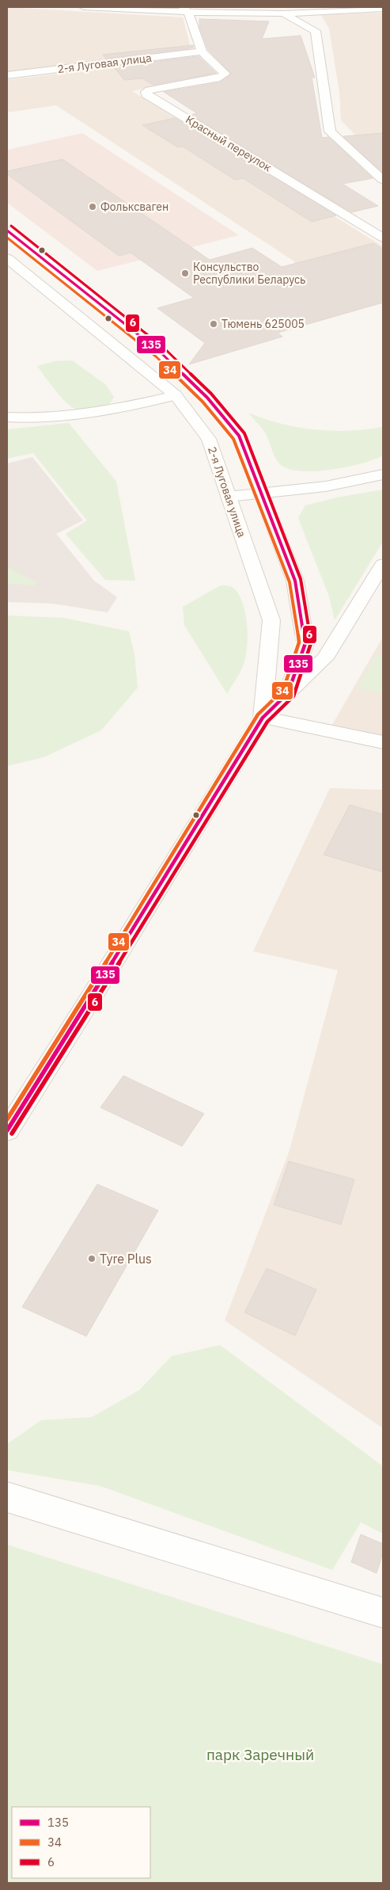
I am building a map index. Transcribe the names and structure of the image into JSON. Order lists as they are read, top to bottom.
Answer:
{
  "streets": {
    "street": ["2-я Луговая улица", "Красный переулок"]
  },
  "crossings": [
    ["2-я Луговая улица", "Красный переулок"]
  ],
  "parks": ["парк Заречный"],
  "places": [
    "Фольксваген",
    "Консульство Республики Беларусь",
    "Тюмень 625005",
    "Tyre Plus"
  ],
  "lines": ["transit line 6", "transit line 135", "transit line 34"],
  "legend": ["135", "34", "6"]
}
